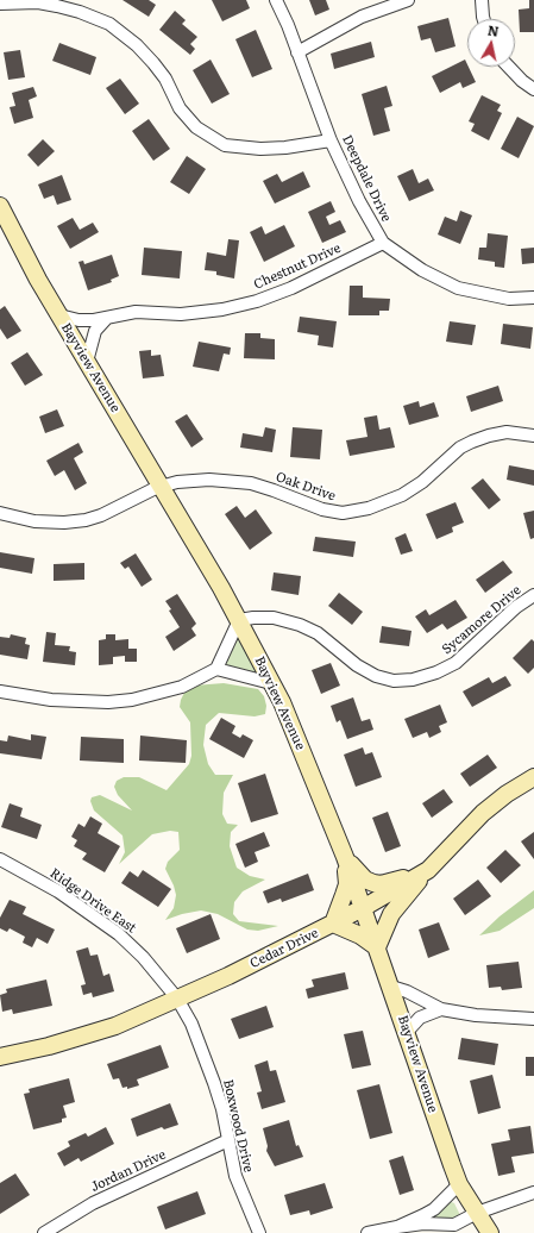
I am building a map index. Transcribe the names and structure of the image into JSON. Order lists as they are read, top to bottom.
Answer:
{
  "streets": {
    "main road": ["Bayview Avenue", "Cedar Drive"],
    "street": [
      "Deepdale Drive",
      "Chestnut Drive",
      "Oak Drive",
      "Sycamore Drive",
      "Ridge Drive East",
      "Boxwood Drive",
      "Jordan Drive"
    ]
  },
  "crossings": [
    ["Deepdale Drive", "Chestnut Drive"],
    ["Chestnut Drive", "Bayview Avenue"],
    ["Bayview Avenue", "Oak Drive"],
    ["Bayview Avenue", "Sycamore Drive"],
    ["Bayview Avenue", "Cedar Drive"],
    ["Ridge Drive East", "Cedar Drive"],
    ["Ridge Drive East", "Boxwood Drive"],
    ["Cedar Drive", "Boxwood Drive"],
    ["Boxwood Drive", "Jordan Drive"]
  ],
  "north": "top"
}
